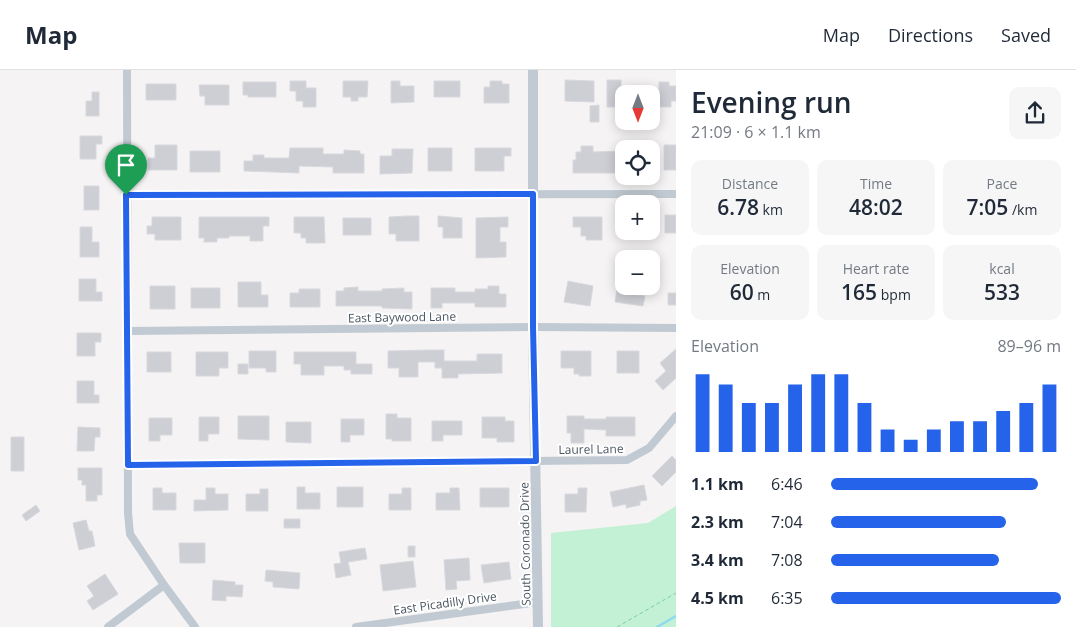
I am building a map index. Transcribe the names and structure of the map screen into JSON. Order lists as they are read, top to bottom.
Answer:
{
  "streets": {
    "street": [
      "East Baywood Lane",
      "Laurel Lane",
      "South Coronado Drive",
      "East Picadilly Drive"
    ]
  },
  "crossings": [
    ["East Baywood Lane", "South Coronado Drive"],
    ["Laurel Lane", "South Coronado Drive"],
    ["South Coronado Drive", "East Picadilly Drive"]
  ],
  "north": "bottom",
  "page": {
    "header": "Map",
    "nav": ["Map", "Directions", "Saved"],
    "heading": ["Evening run", "21:09 · 6 × 1.1 km"],
    "map_buttons": ["+", "−"],
    "stats": [
      ["Distance", "6.78 km"],
      ["Time", "48:02"],
      ["Pace", "7:05 /km"],
      ["Elevation", "60 m"],
      ["Heart rate", "165 bpm"],
      ["kcal", "533"]
    ],
    "chart": ["Elevation", "89–96 m"],
    "list": [
      {
        "name": "1.1 km",
        "note": "6:46"
      },
      {
        "name": "2.3 km",
        "note": "7:04"
      },
      {
        "name": "3.4 km",
        "note": "7:08"
      },
      {
        "name": "4.5 km",
        "note": "6:35"
      }
    ]
  }
}
